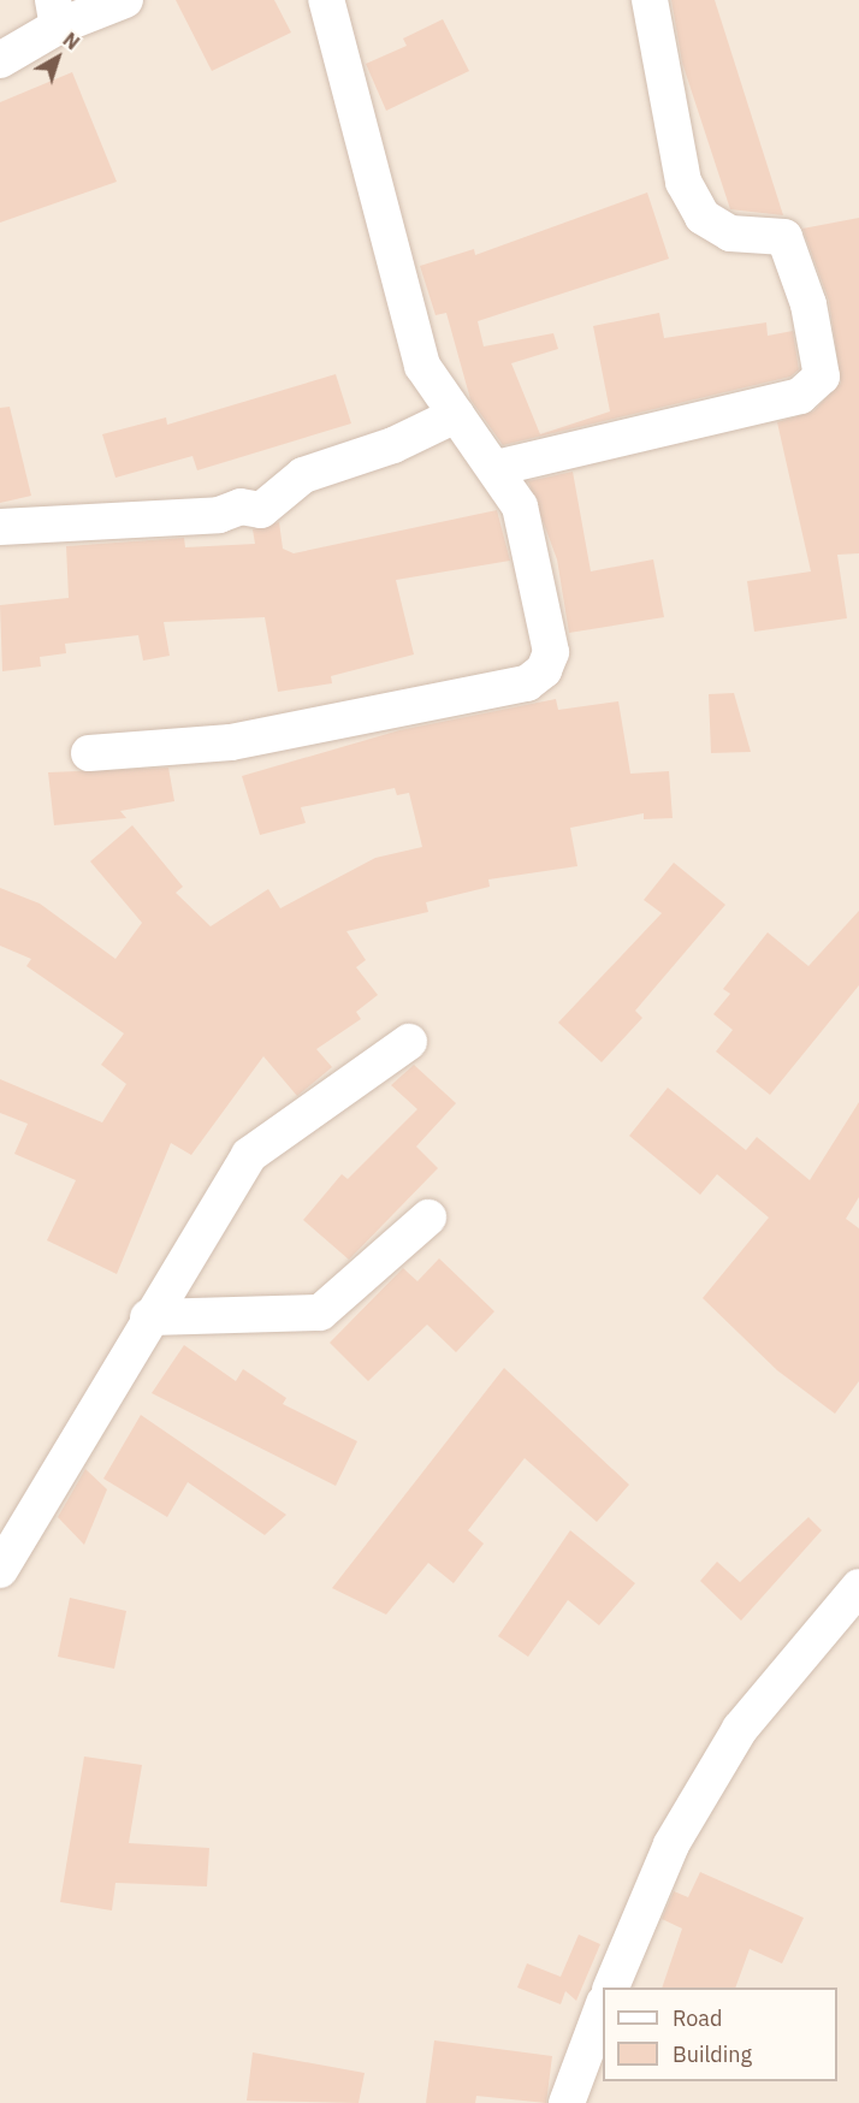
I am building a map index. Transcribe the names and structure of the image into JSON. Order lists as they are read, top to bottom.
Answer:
{
  "legend": ["Road", "Building"],
  "north": "top right"
}
